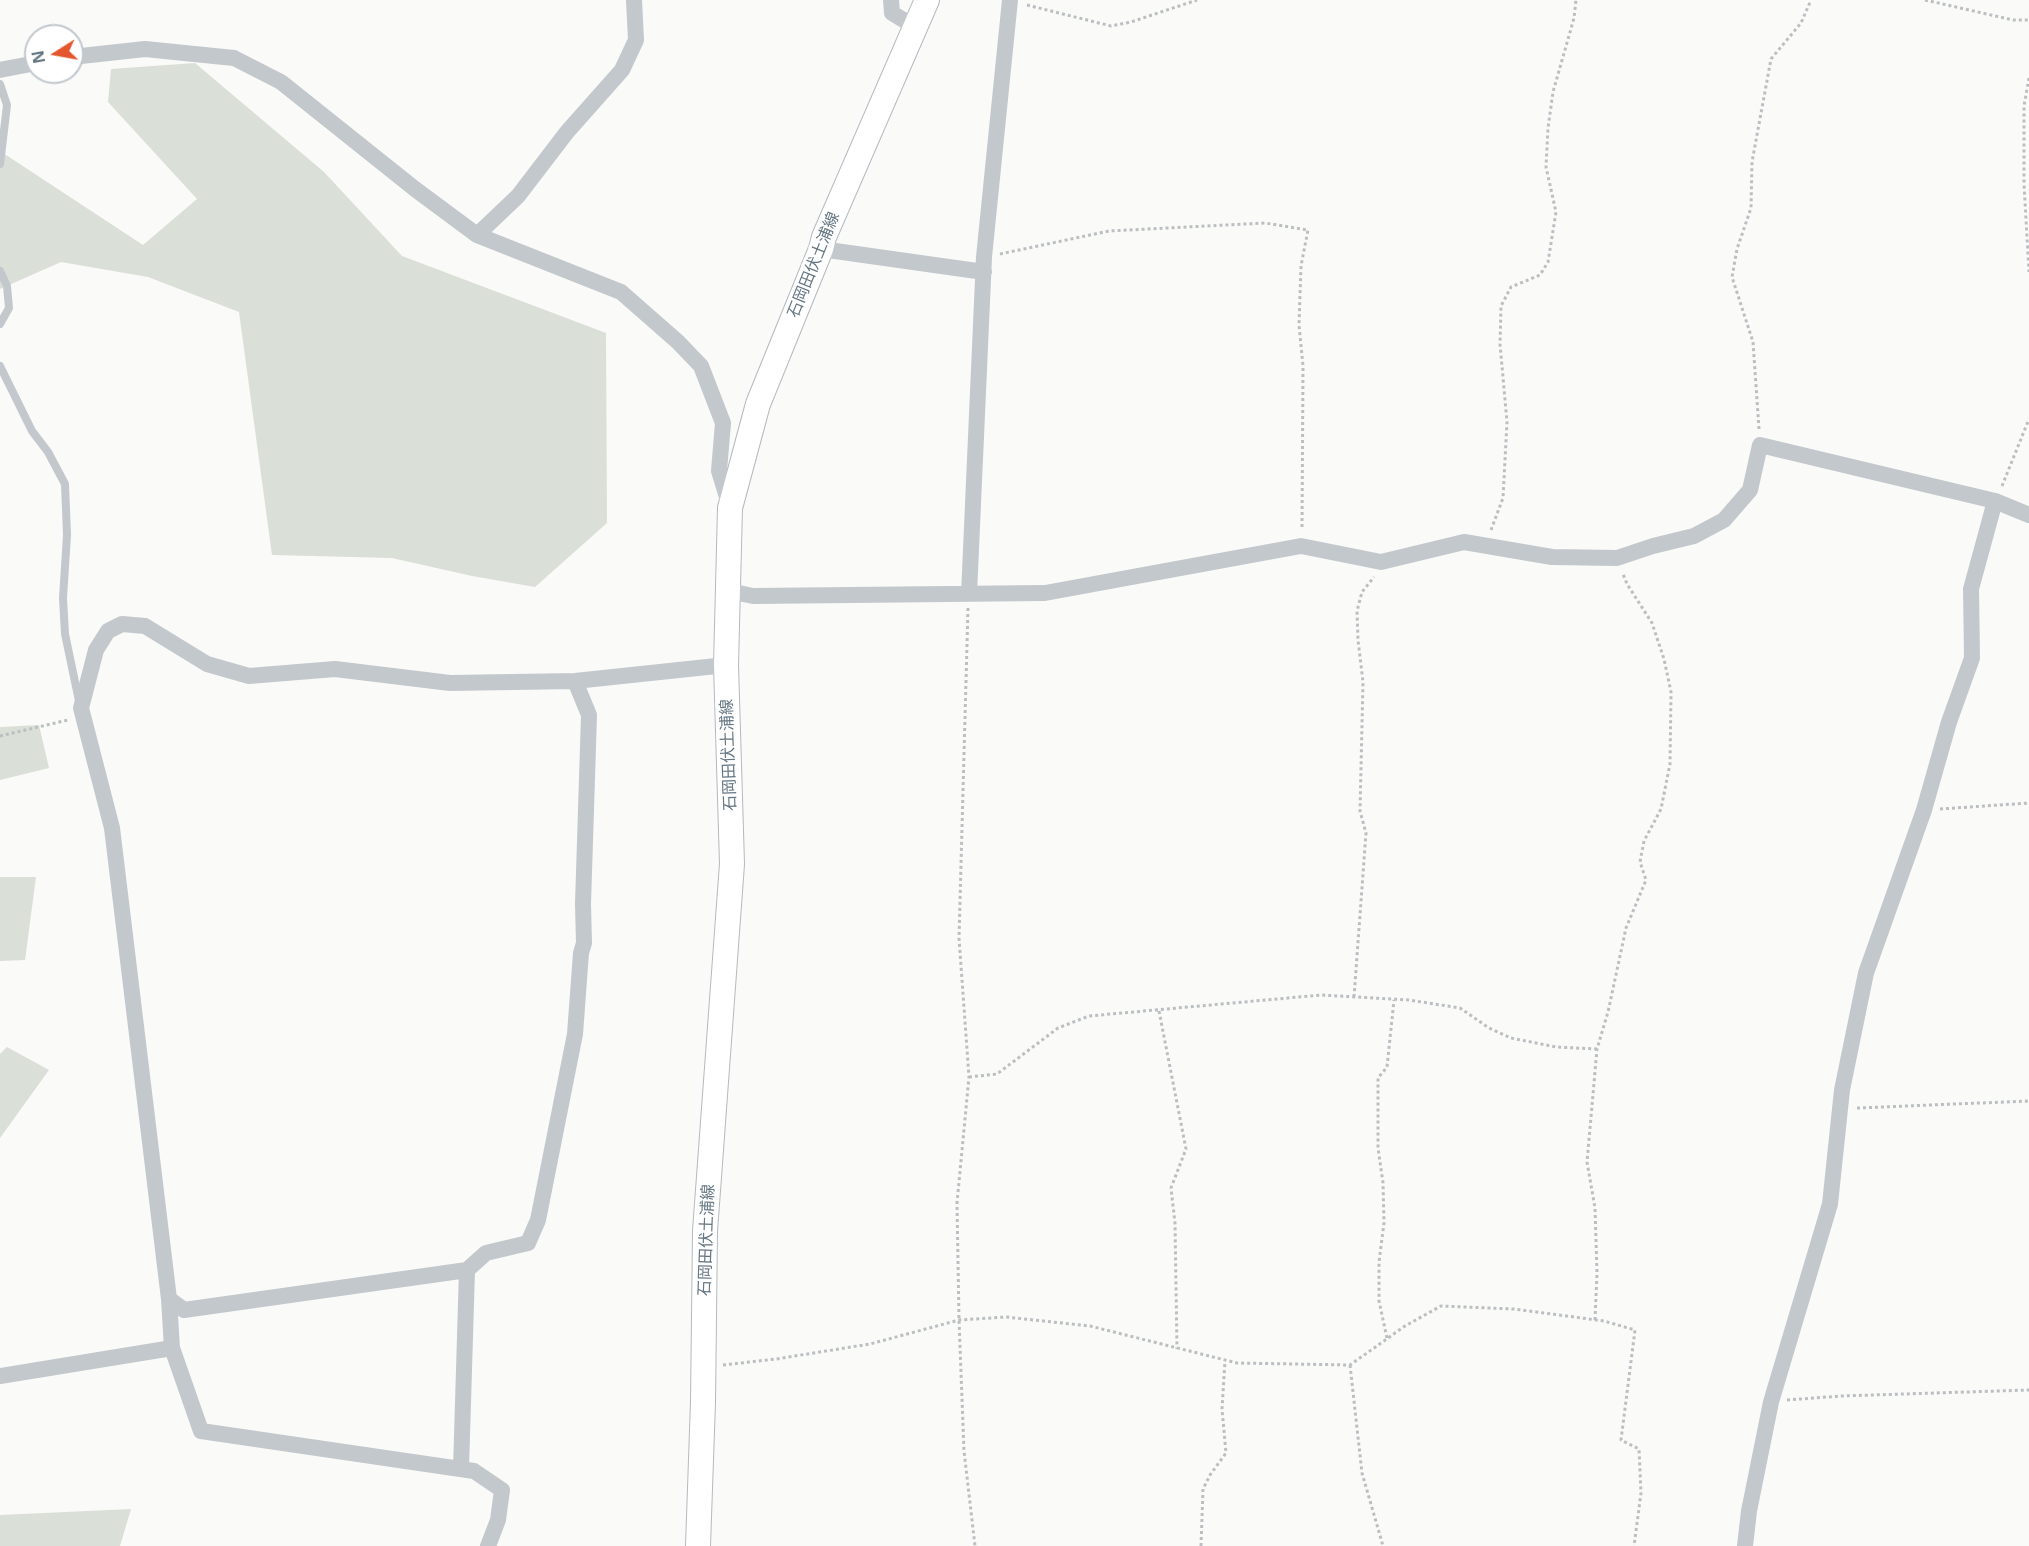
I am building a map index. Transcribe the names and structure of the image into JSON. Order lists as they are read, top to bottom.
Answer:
{
  "streets": {
    "main road": ["石岡田伏土浦線"]
  },
  "north": "left"
}
